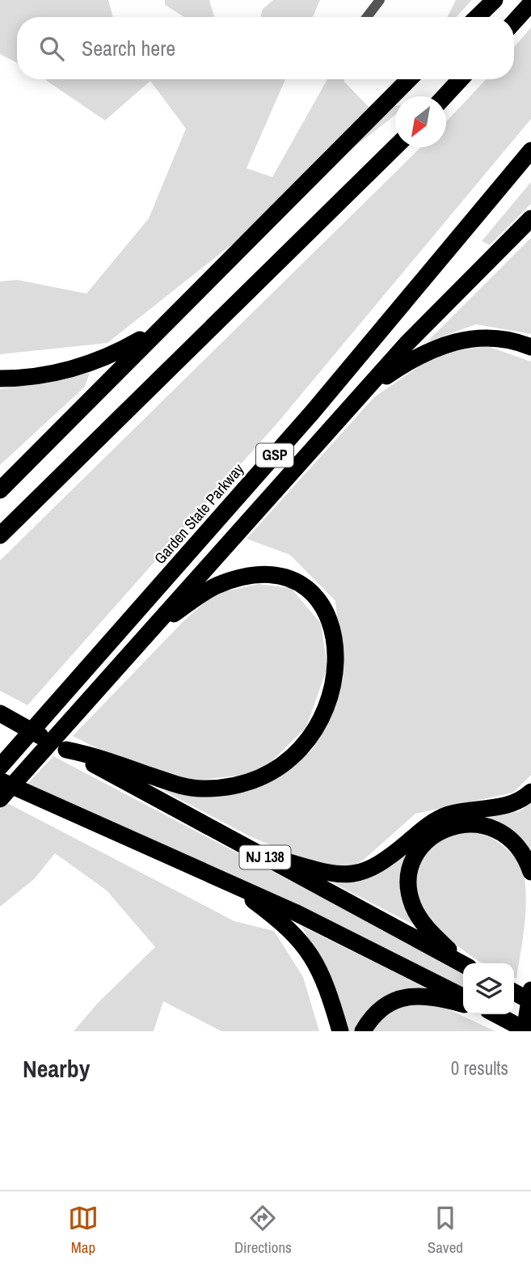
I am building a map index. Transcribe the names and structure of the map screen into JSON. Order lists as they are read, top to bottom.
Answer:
{
  "streets": {
    "highway": ["GSP", "Garden State Parkway", "NJ 138"]
  },
  "north": "bottom left",
  "page": {
    "search": "Search here",
    "heading": ["Nearby", "0 results"],
    "nav": ["Map", "Directions", "Saved"]
  }
}
